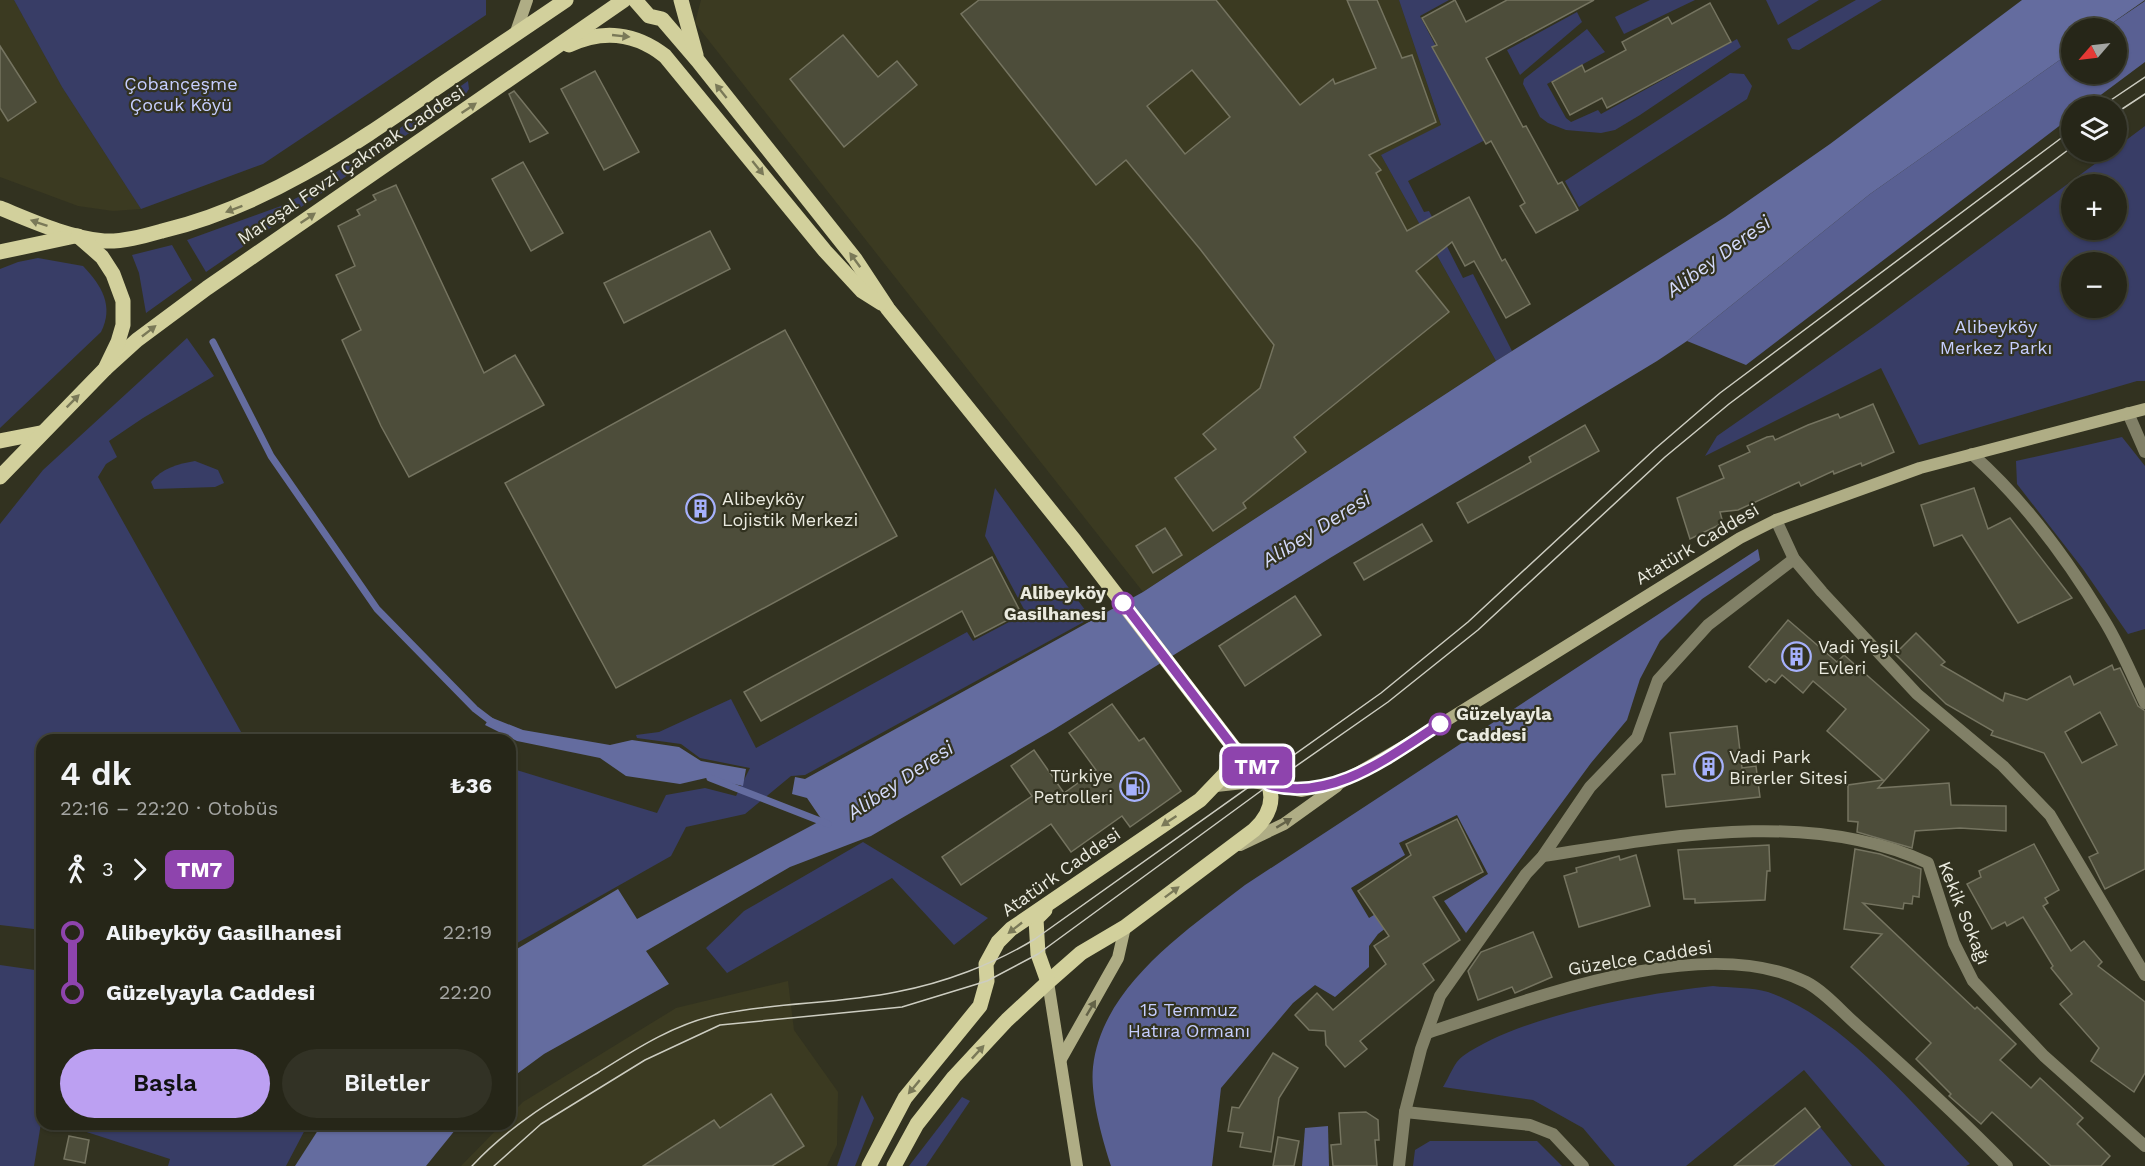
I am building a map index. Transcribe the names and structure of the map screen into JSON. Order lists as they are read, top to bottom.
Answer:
{
  "streets": {
    "main road": ["Mareşal Fevzi Çakmak Caddesi", "Atatürk Caddesi"],
    "street": ["Kekik Sokağı", "Güzelce Caddesi"]
  },
  "water": ["Alibey Deresi"],
  "parks": ["Çobançeşme Çocuk Köyü", "Alibeyköy Merkez Parkı", "15 Temmuz Hatıra Ormanı"],
  "places": {
    "building": ["Alibeyköy Lojistik Merkezi", "Vadi Yeşil Evleri", "Vadi Park Birerler Sitesi"],
    "other": ["Alibeyköy Gasilhanesi", "Güzelyayla Caddesi"],
    "fuel station": ["Türkiye Petrolleri"]
  },
  "lines": ["bus line TM7"],
  "north": "bottom left",
  "page": {
    "on_map": "TM7",
    "map_buttons": ["+", "−"],
    "heading": ["4 dk", "22:16 – 22:20 · Otobüs", "₺36"],
    "legs": ["3", "TM7"],
    "list": [
      {
        "name": "Alibeyköy Gasilhanesi",
        "value": "22:19"
      },
      {
        "name": "Güzelyayla Caddesi",
        "value": "22:20"
      }
    ],
    "buttons": ["Başla", "Biletler"]
  }
}
